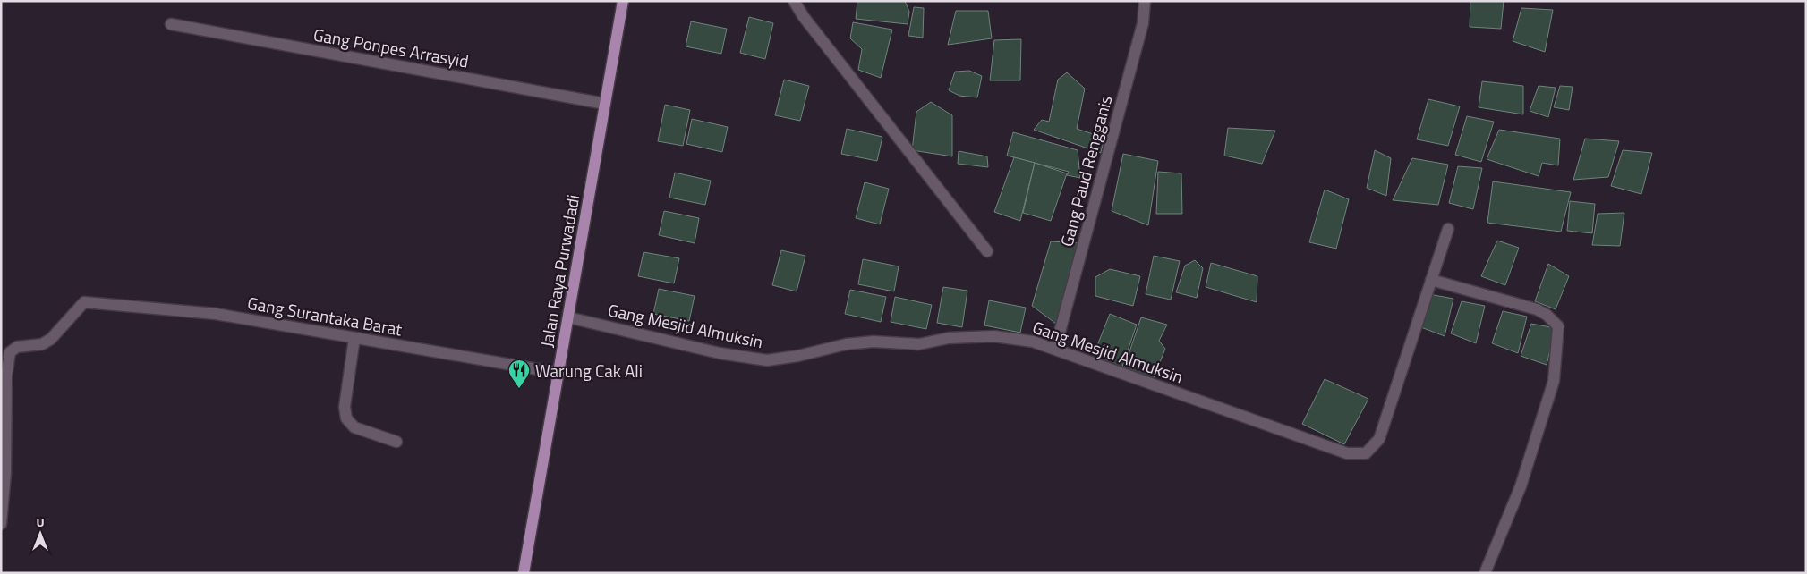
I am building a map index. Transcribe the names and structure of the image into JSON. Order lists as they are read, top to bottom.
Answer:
{
  "streets": {
    "main road": ["Jalan Raya Purwadadi"],
    "street": [
      "Gang Ponpes Arrasyid",
      "Gang Paud Rengganis",
      "Gang Surantaka Barat",
      "Gang Mesjid Almuksin"
    ]
  },
  "crossings": [
    ["Gang Ponpes Arrasyid", "Jalan Raya Purwadadi"],
    ["Gang Paud Rengganis", "Gang Mesjid Almuksin"],
    ["Jalan Raya Purwadadi", "Gang Surantaka Barat"],
    ["Jalan Raya Purwadadi", "Gang Mesjid Almuksin"]
  ],
  "places": {
    "restaurant": ["Warung Cak Ali"]
  },
  "north": "top"
}
